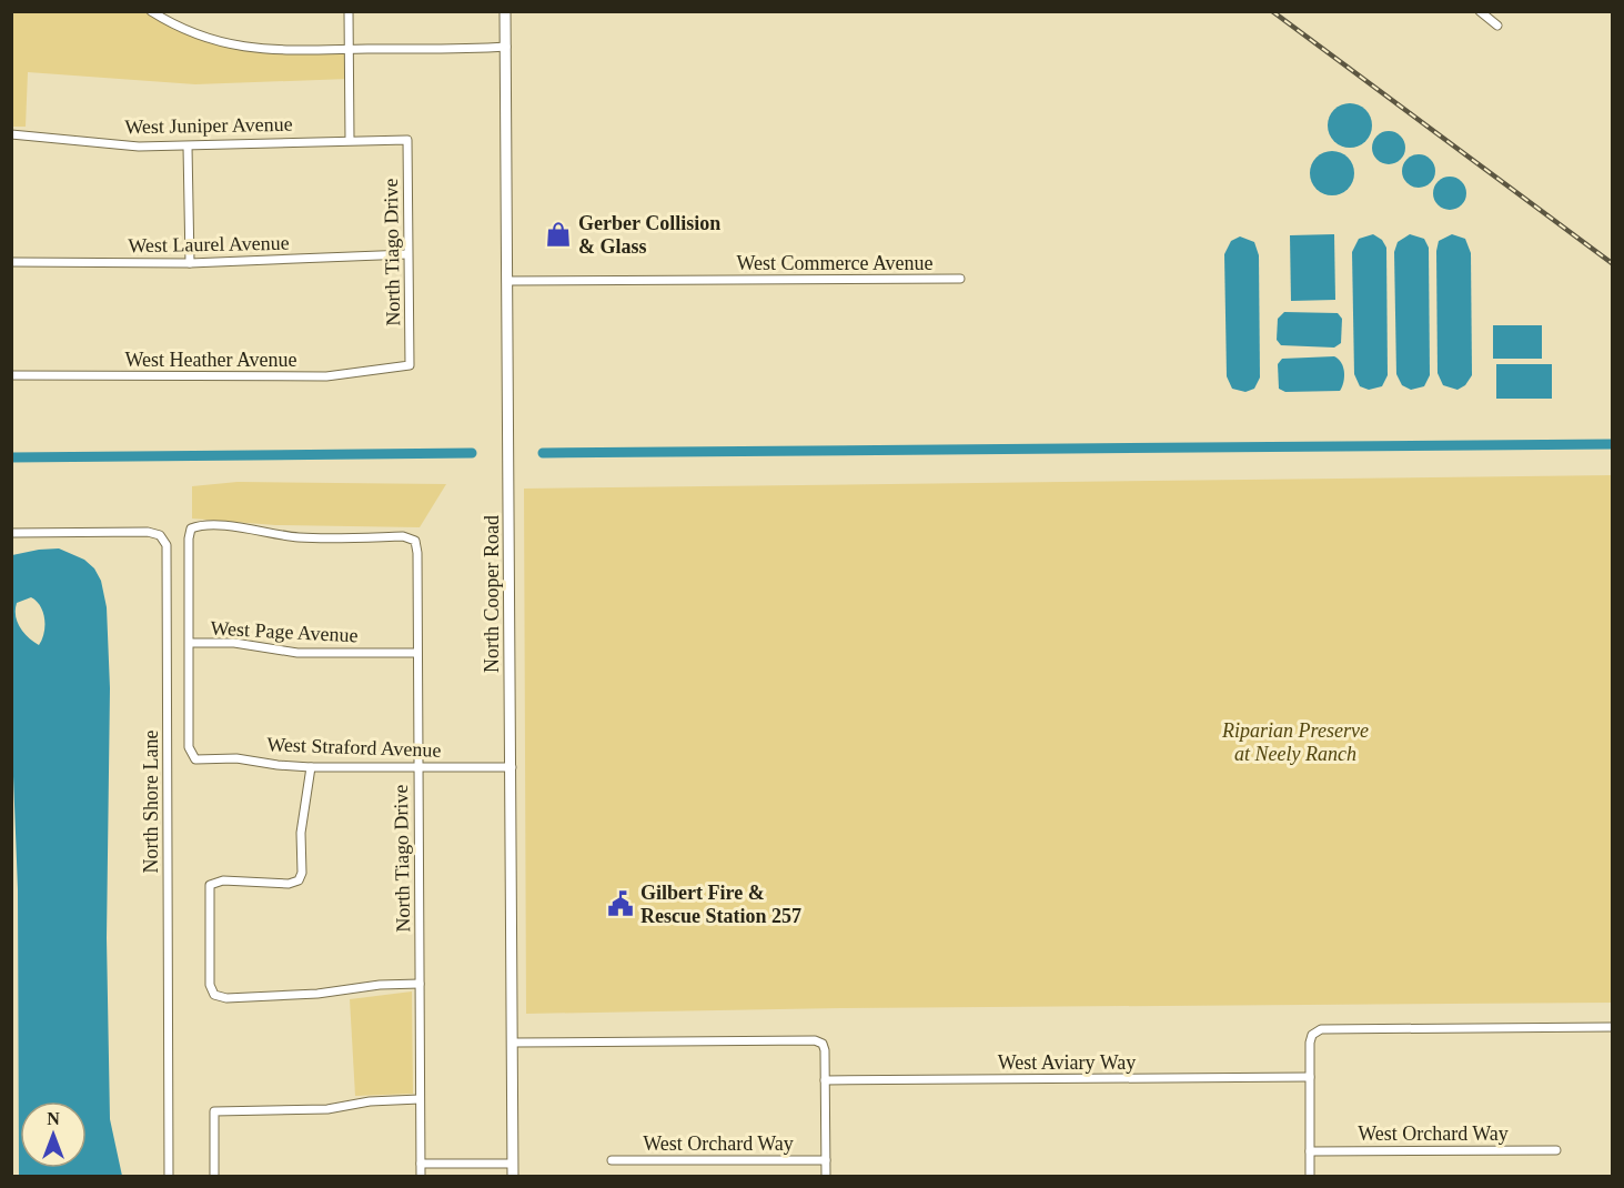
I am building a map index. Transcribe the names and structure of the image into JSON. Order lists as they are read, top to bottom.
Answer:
{
  "streets": {
    "main road": ["North Cooper Road"],
    "street": [
      "West Juniper Avenue",
      "West Laurel Avenue",
      "North Tiago Drive",
      "West Commerce Avenue",
      "West Heather Avenue",
      "West Page Avenue",
      "West Straford Avenue",
      "North Shore Lane",
      "West Aviary Way",
      "West Orchard Way"
    ]
  },
  "crossings": [
    ["West Juniper Avenue", "North Tiago Drive"],
    ["West Laurel Avenue", "North Tiago Drive"],
    ["North Tiago Drive", "West Heather Avenue"],
    ["North Tiago Drive", "West Page Avenue"],
    ["North Tiago Drive", "West Straford Avenue"],
    ["West Commerce Avenue", "North Cooper Road"],
    ["North Cooper Road", "West Straford Avenue"],
    ["West Page Avenue", "West Straford Avenue"]
  ],
  "parks": ["Riparian Preserve at Neely Ranch"],
  "places": {
    "shop": ["Gerber Collision & Glass"],
    "public building": ["Gilbert Fire & Rescue Station 257"]
  },
  "north": "top"
}
